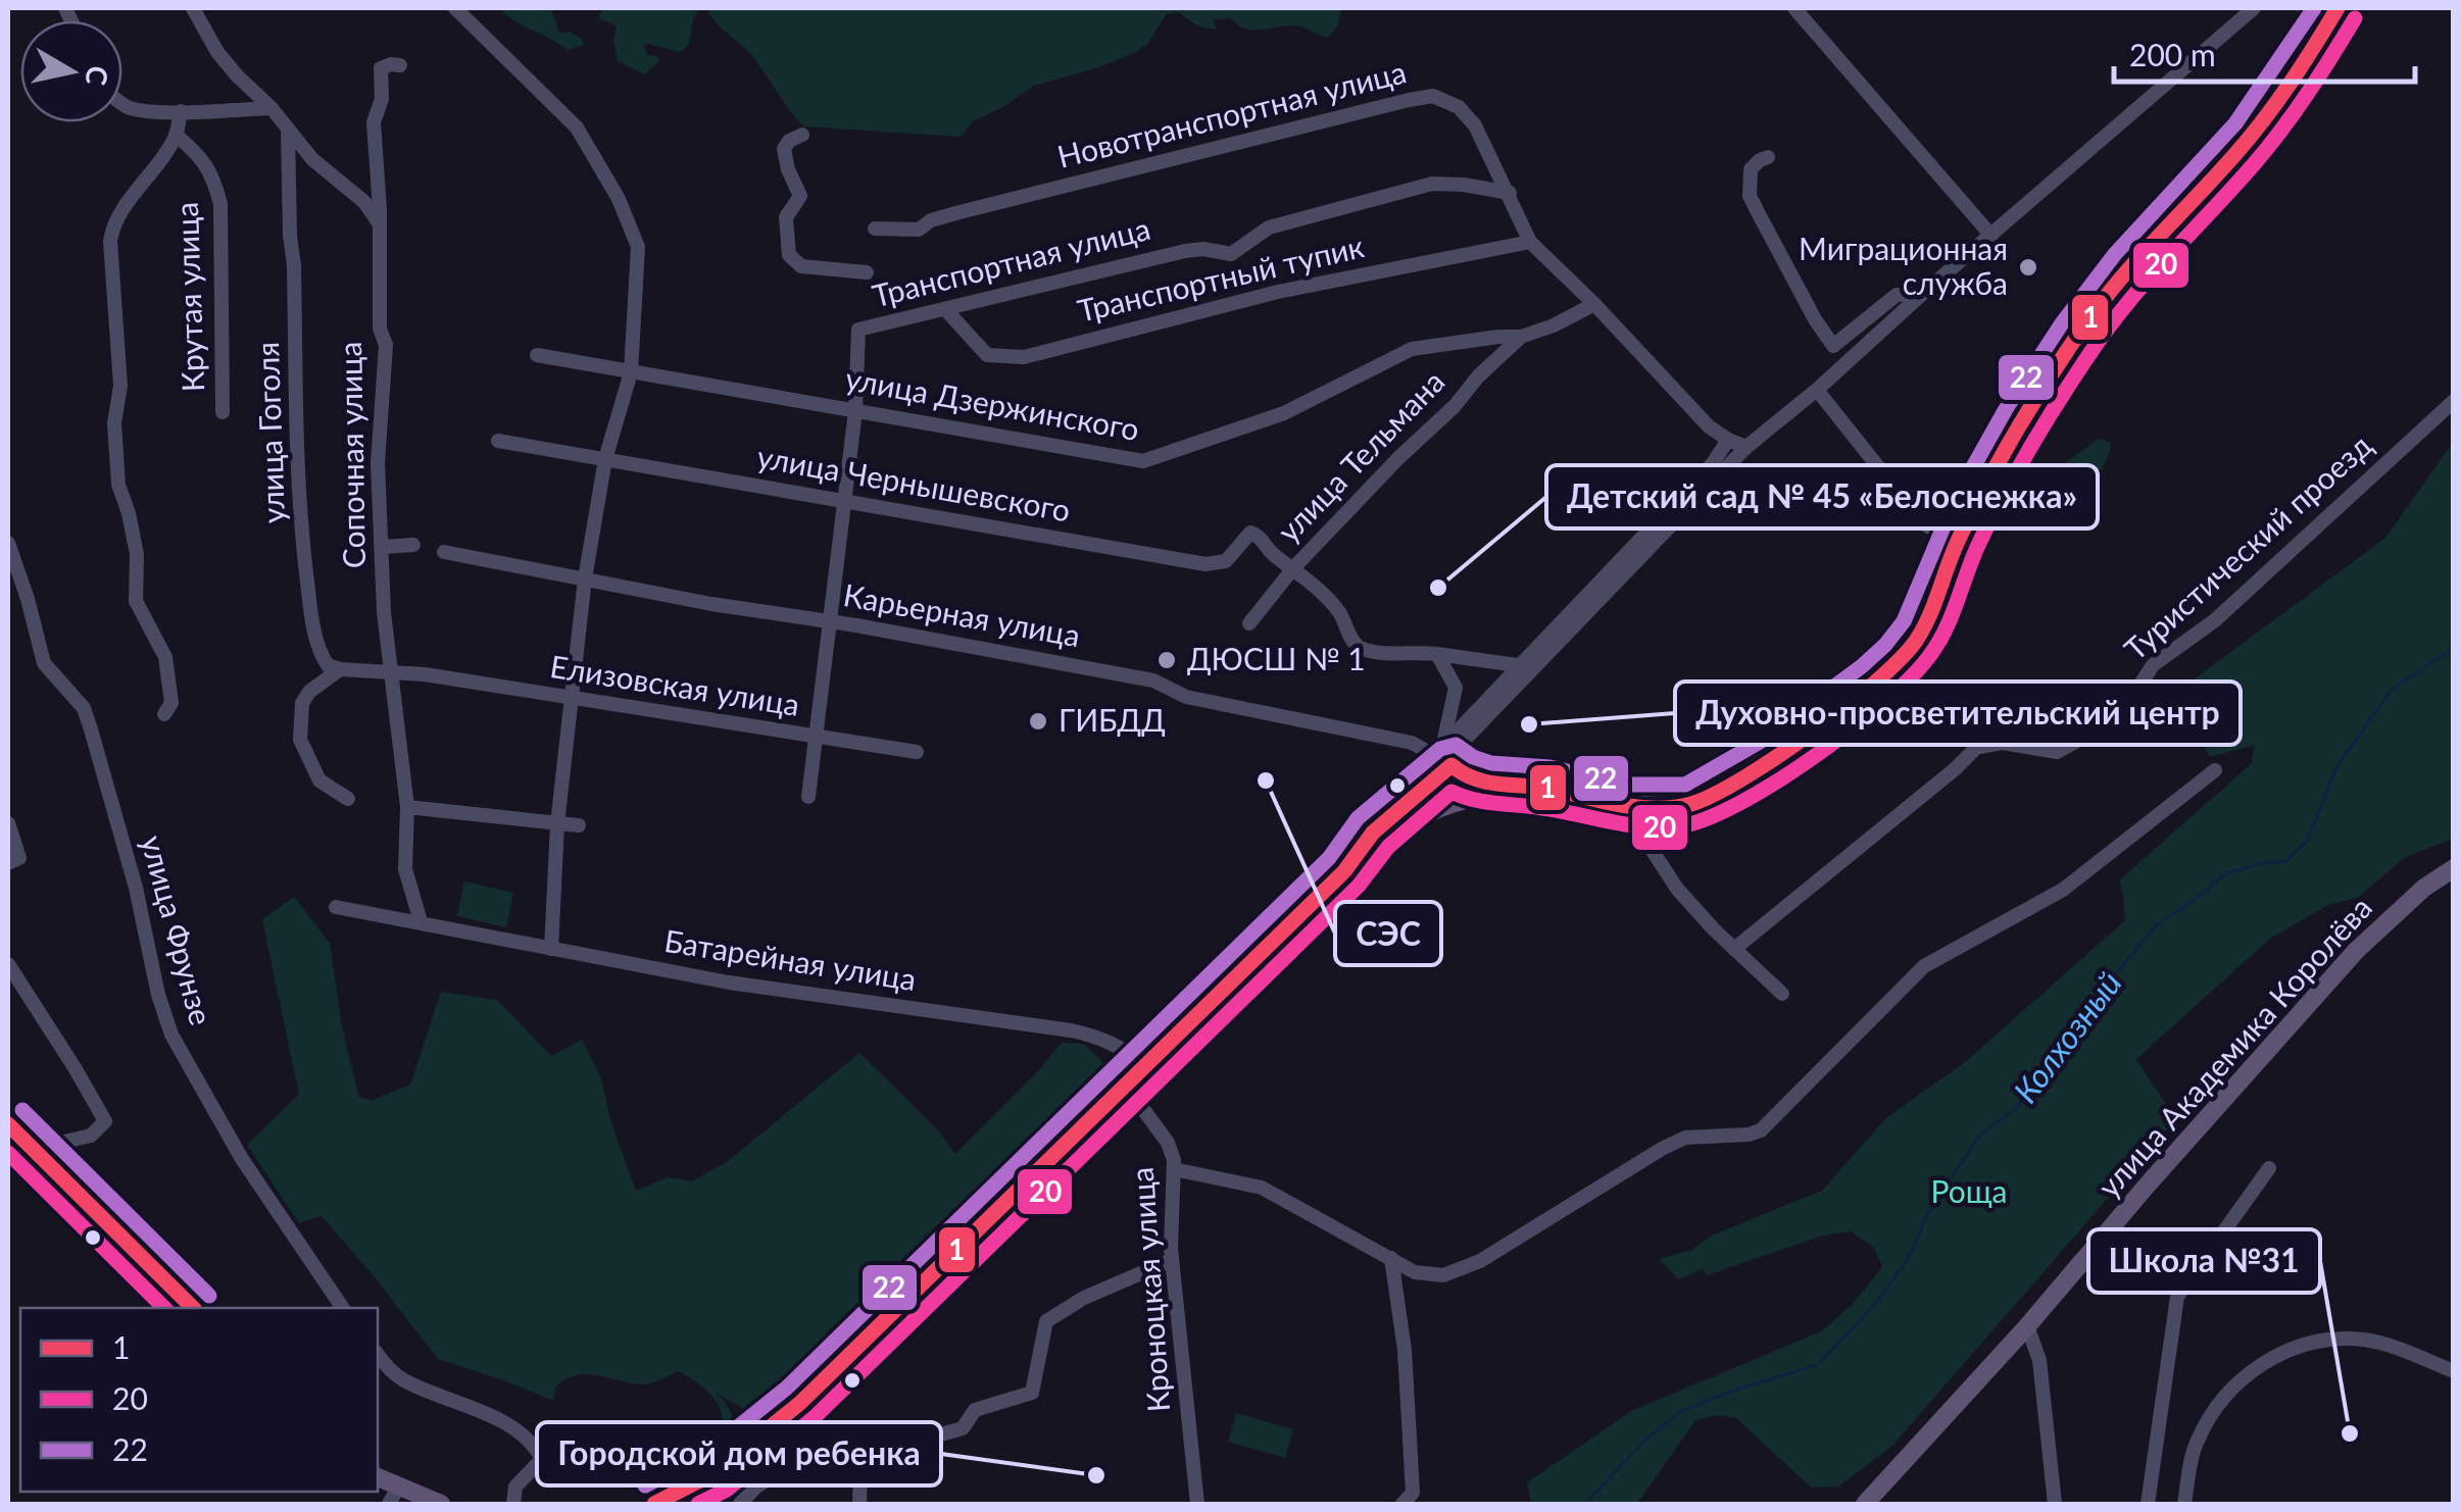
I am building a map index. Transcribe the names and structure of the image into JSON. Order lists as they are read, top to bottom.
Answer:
{
  "streets": {
    "main road": ["улица Академика Королёва"],
    "street": [
      "Новотранспортная улица",
      "Транспортная улица",
      "Транспортный тупик",
      "Крутая улица",
      "улица Дзержинского",
      "улица Гоголя",
      "Сопочная улица",
      "улица Тельмана",
      "улица Чернышевского",
      "Туристический проезд",
      "Карьерная улица",
      "Елизовская улица",
      "улица Фрунзе",
      "Батарейная улица",
      "Кроноцкая улица"
    ]
  },
  "crossings": [
    ["Новотранспортная улица", "Транспортная улица"],
    ["Новотранспортная улица", "Транспортный тупик"],
    ["Новотранспортная улица", "улица Дзержинского"],
    ["Транспортная улица", "Транспортный тупик"],
    ["Транспортная улица", "улица Дзержинского"],
    ["Транспортная улица", "улица Чернышевского"],
    ["Транспортная улица", "Карьерная улица"],
    ["Транспортная улица", "Елизовская улица"],
    ["улица Дзержинского", "улица Тельмана"],
    ["Сопочная улица", "Елизовская улица"],
    ["Сопочная улица", "Батарейная улица"],
    ["улица Тельмана", "улица Чернышевского"]
  ],
  "water": ["Колхозный"],
  "parks": ["Роща"],
  "places": [
    "Миграционная служба",
    "Детский сад № 45 «Белоснежка»",
    "ДЮСШ № 1",
    "ГИБДД",
    "Духовно-просветительский центр",
    "СЭС",
    "Школа №31",
    "Городской дом ребенка"
  ],
  "lines": ["transit line 1", "transit line 22", "transit line 20"],
  "legend": ["1", "20", "22"],
  "scale_bar": "200 m",
  "north": "right"
}
